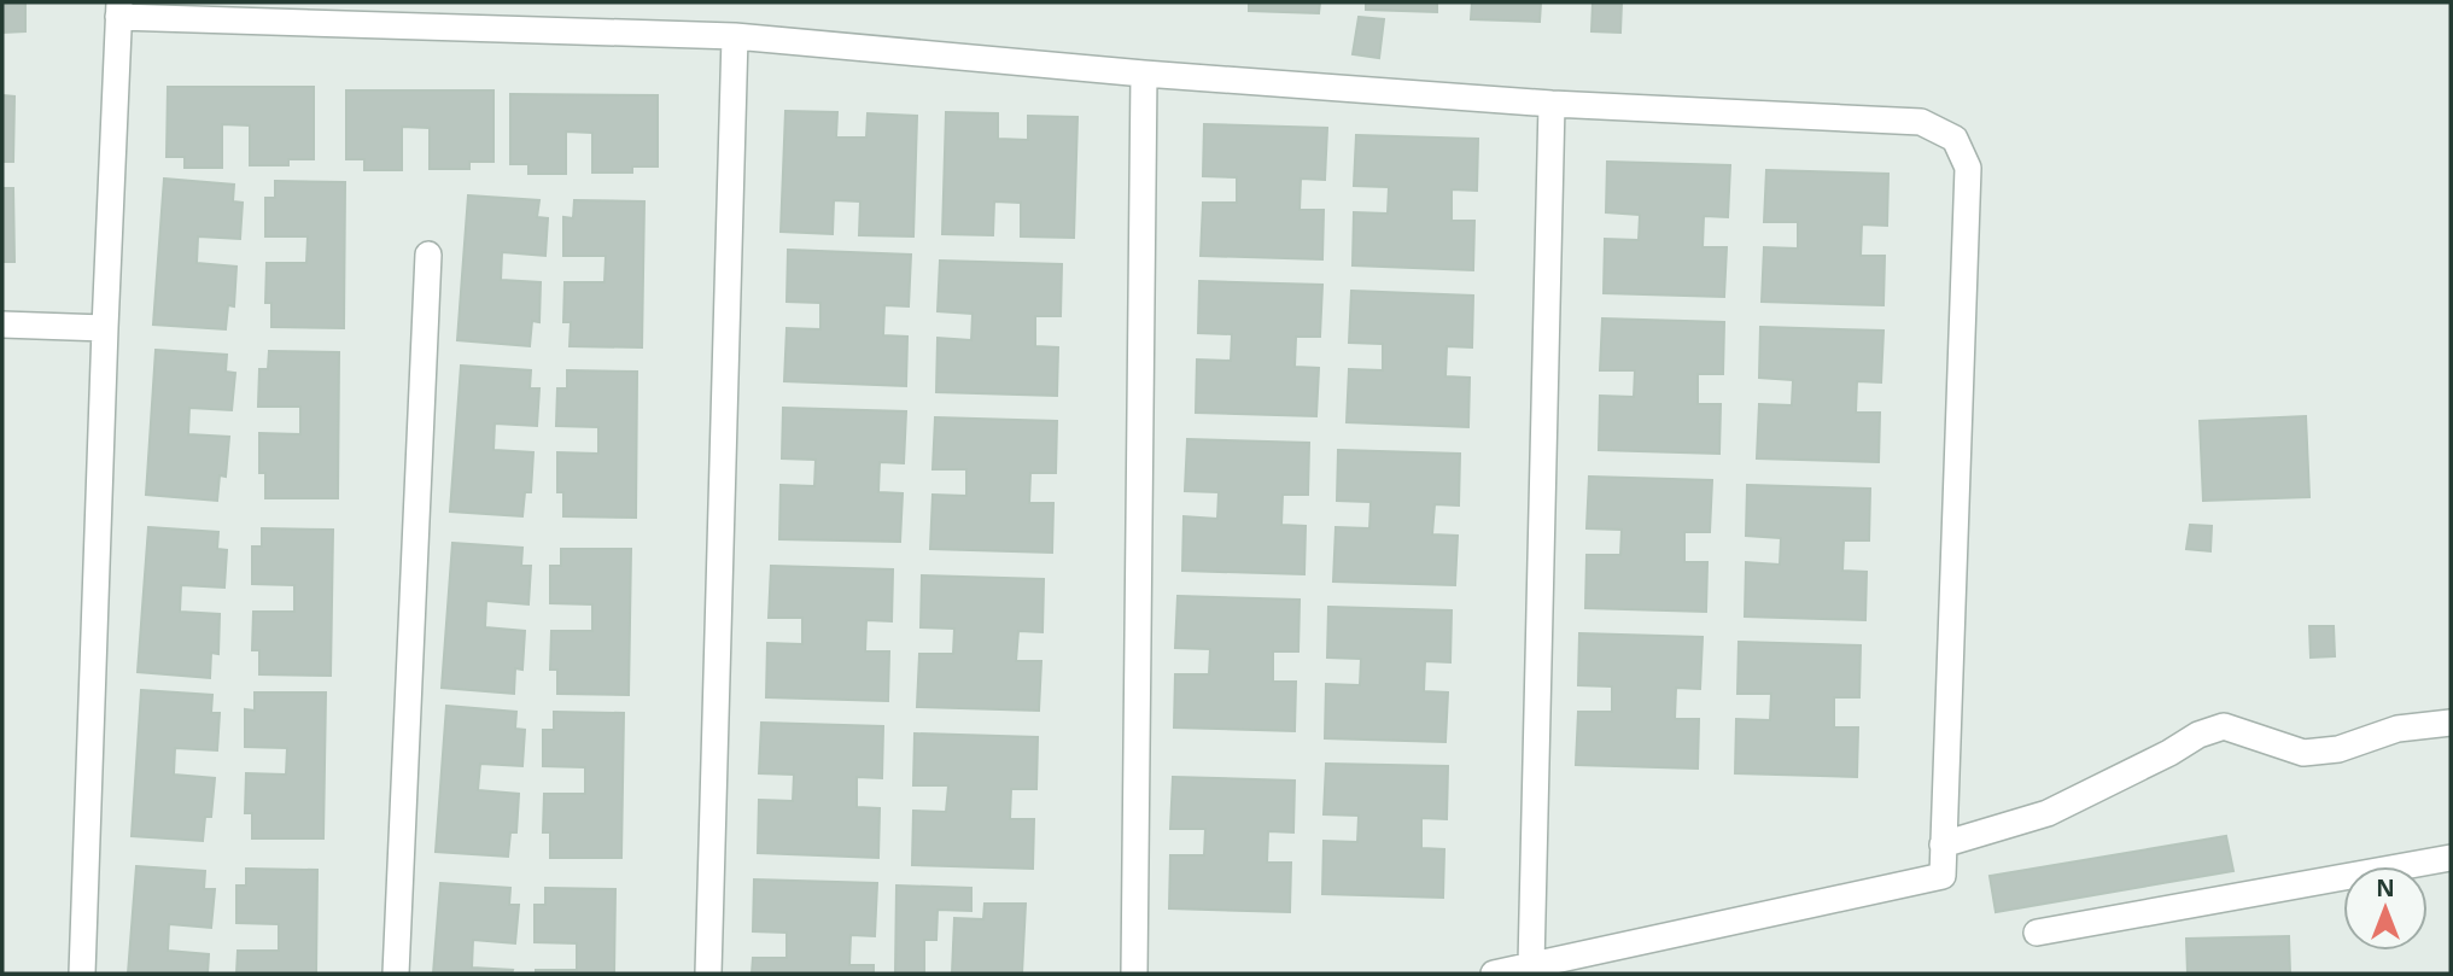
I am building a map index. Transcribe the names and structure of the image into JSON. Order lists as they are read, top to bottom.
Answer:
{
  "north": "top"
}
